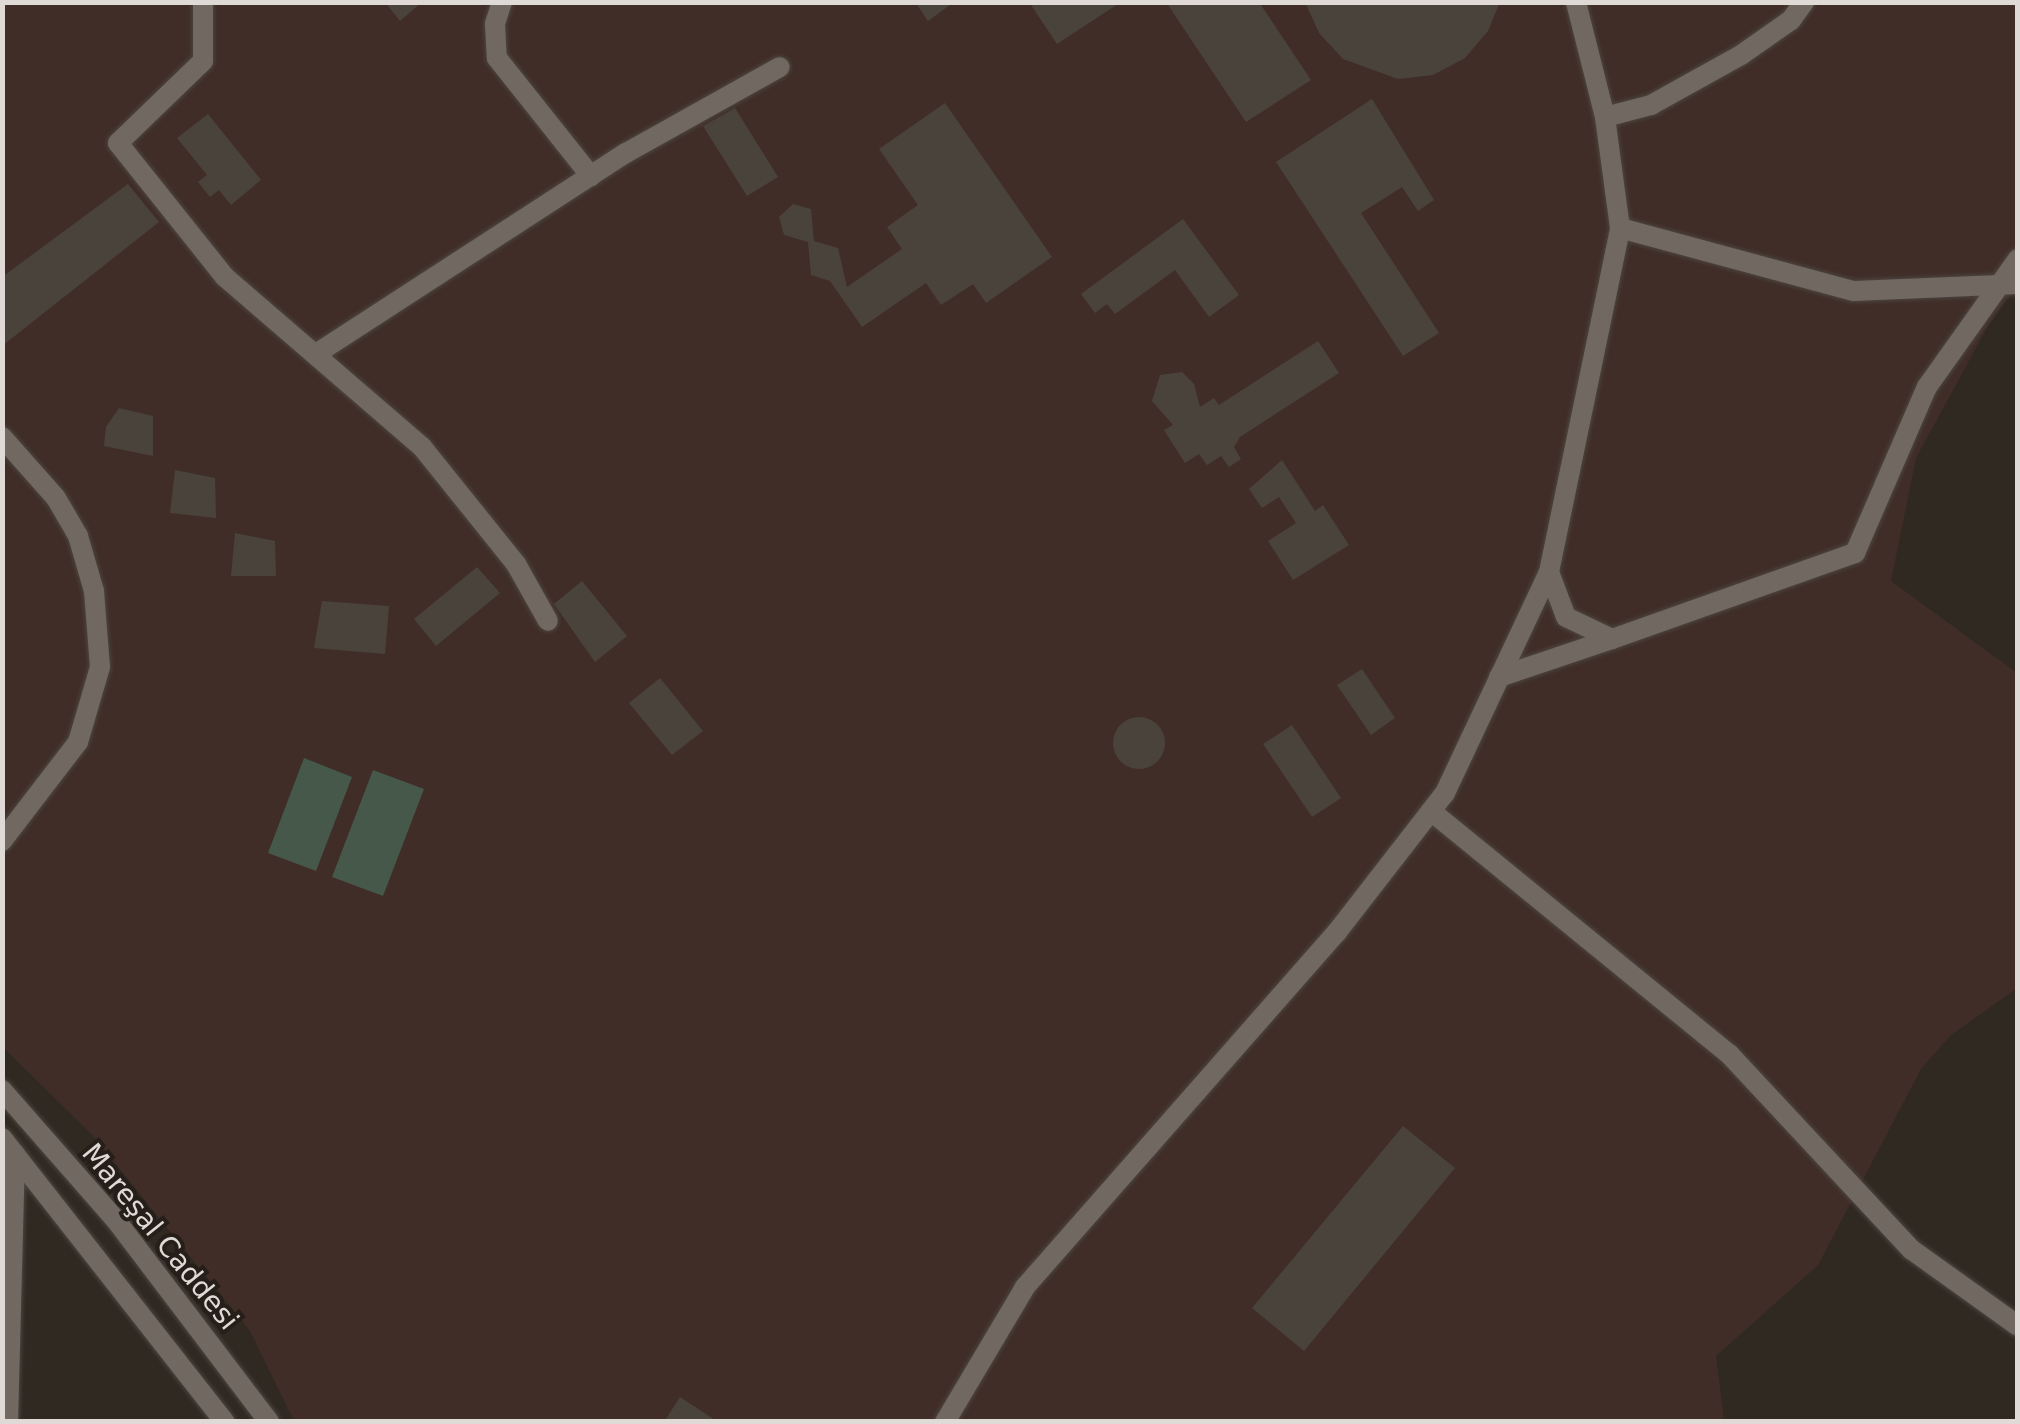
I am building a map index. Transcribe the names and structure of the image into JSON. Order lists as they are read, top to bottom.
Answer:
{
  "streets": {
    "street": ["Mareşal Caddesi"]
  }
}
